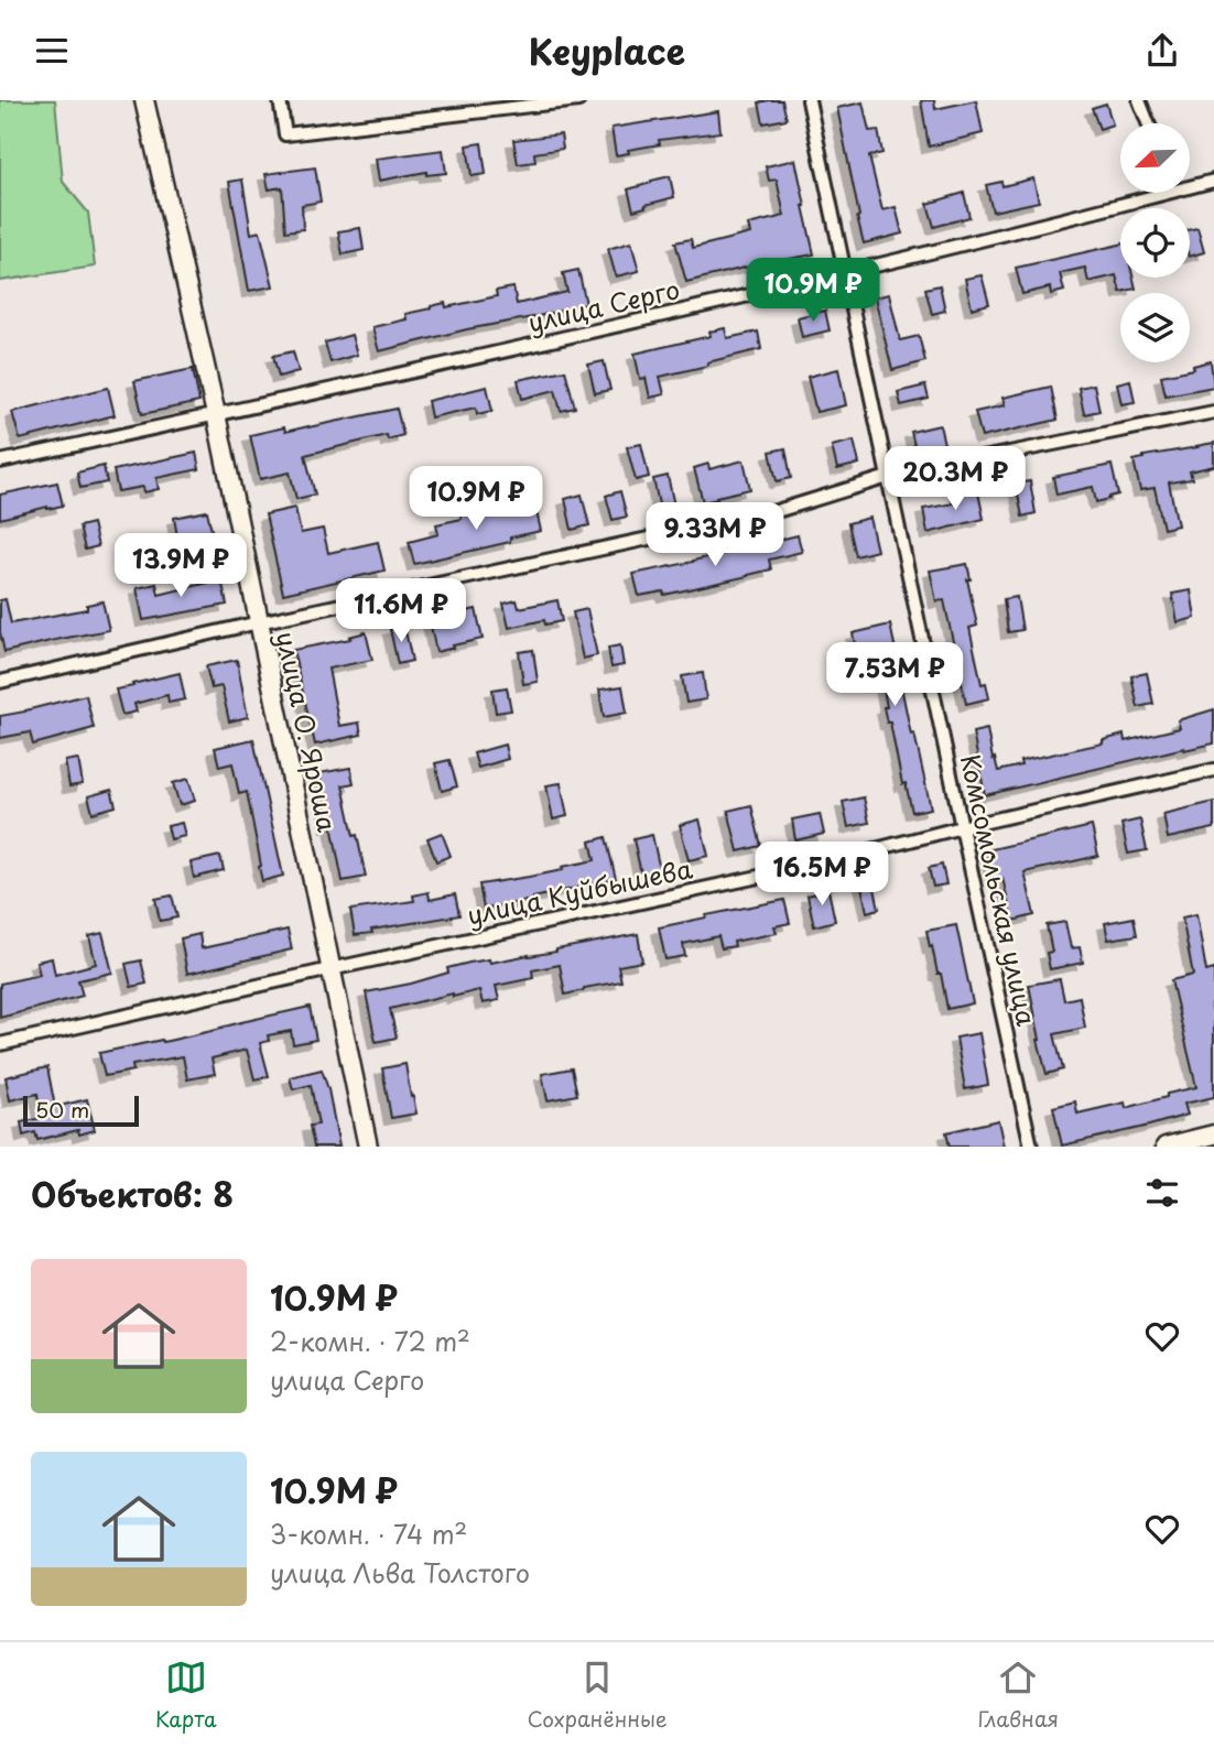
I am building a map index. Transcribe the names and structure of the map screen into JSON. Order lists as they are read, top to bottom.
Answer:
{
  "streets": {
    "main road": ["улица О. Яроша"],
    "street": ["улица Серго", "Комсомольская улица", "улица Куйбышева"]
  },
  "crossings": [
    ["улица Серго", "улица О. Яроша"],
    ["улица Серго", "Комсомольская улица"],
    ["улица О. Яроша", "улица Куйбышева"],
    ["Комсомольская улица", "улица Куйбышева"]
  ],
  "scale_bar": "50 m",
  "north": "bottom left",
  "page": {
    "header": "Keyplace",
    "price": [
      "10.9M ₽",
      "20.3M ₽",
      "10.9M ₽",
      "9.33M ₽",
      "13.9M ₽",
      "11.6M ₽",
      "7.53M ₽",
      "16.5M ₽"
    ],
    "scale": "50 m",
    "heading": "Объектов: 8",
    "list": [
      {
        "name": "10.9M ₽",
        "note": "2-комн. · 72 m² · улица Серго"
      },
      {
        "name": "10.9M ₽",
        "note": "3-комн. · 74 m² · улица Льва Толстого"
      }
    ],
    "tabs": ["Карта", "Сохранённые", "Главная"]
  }
}
